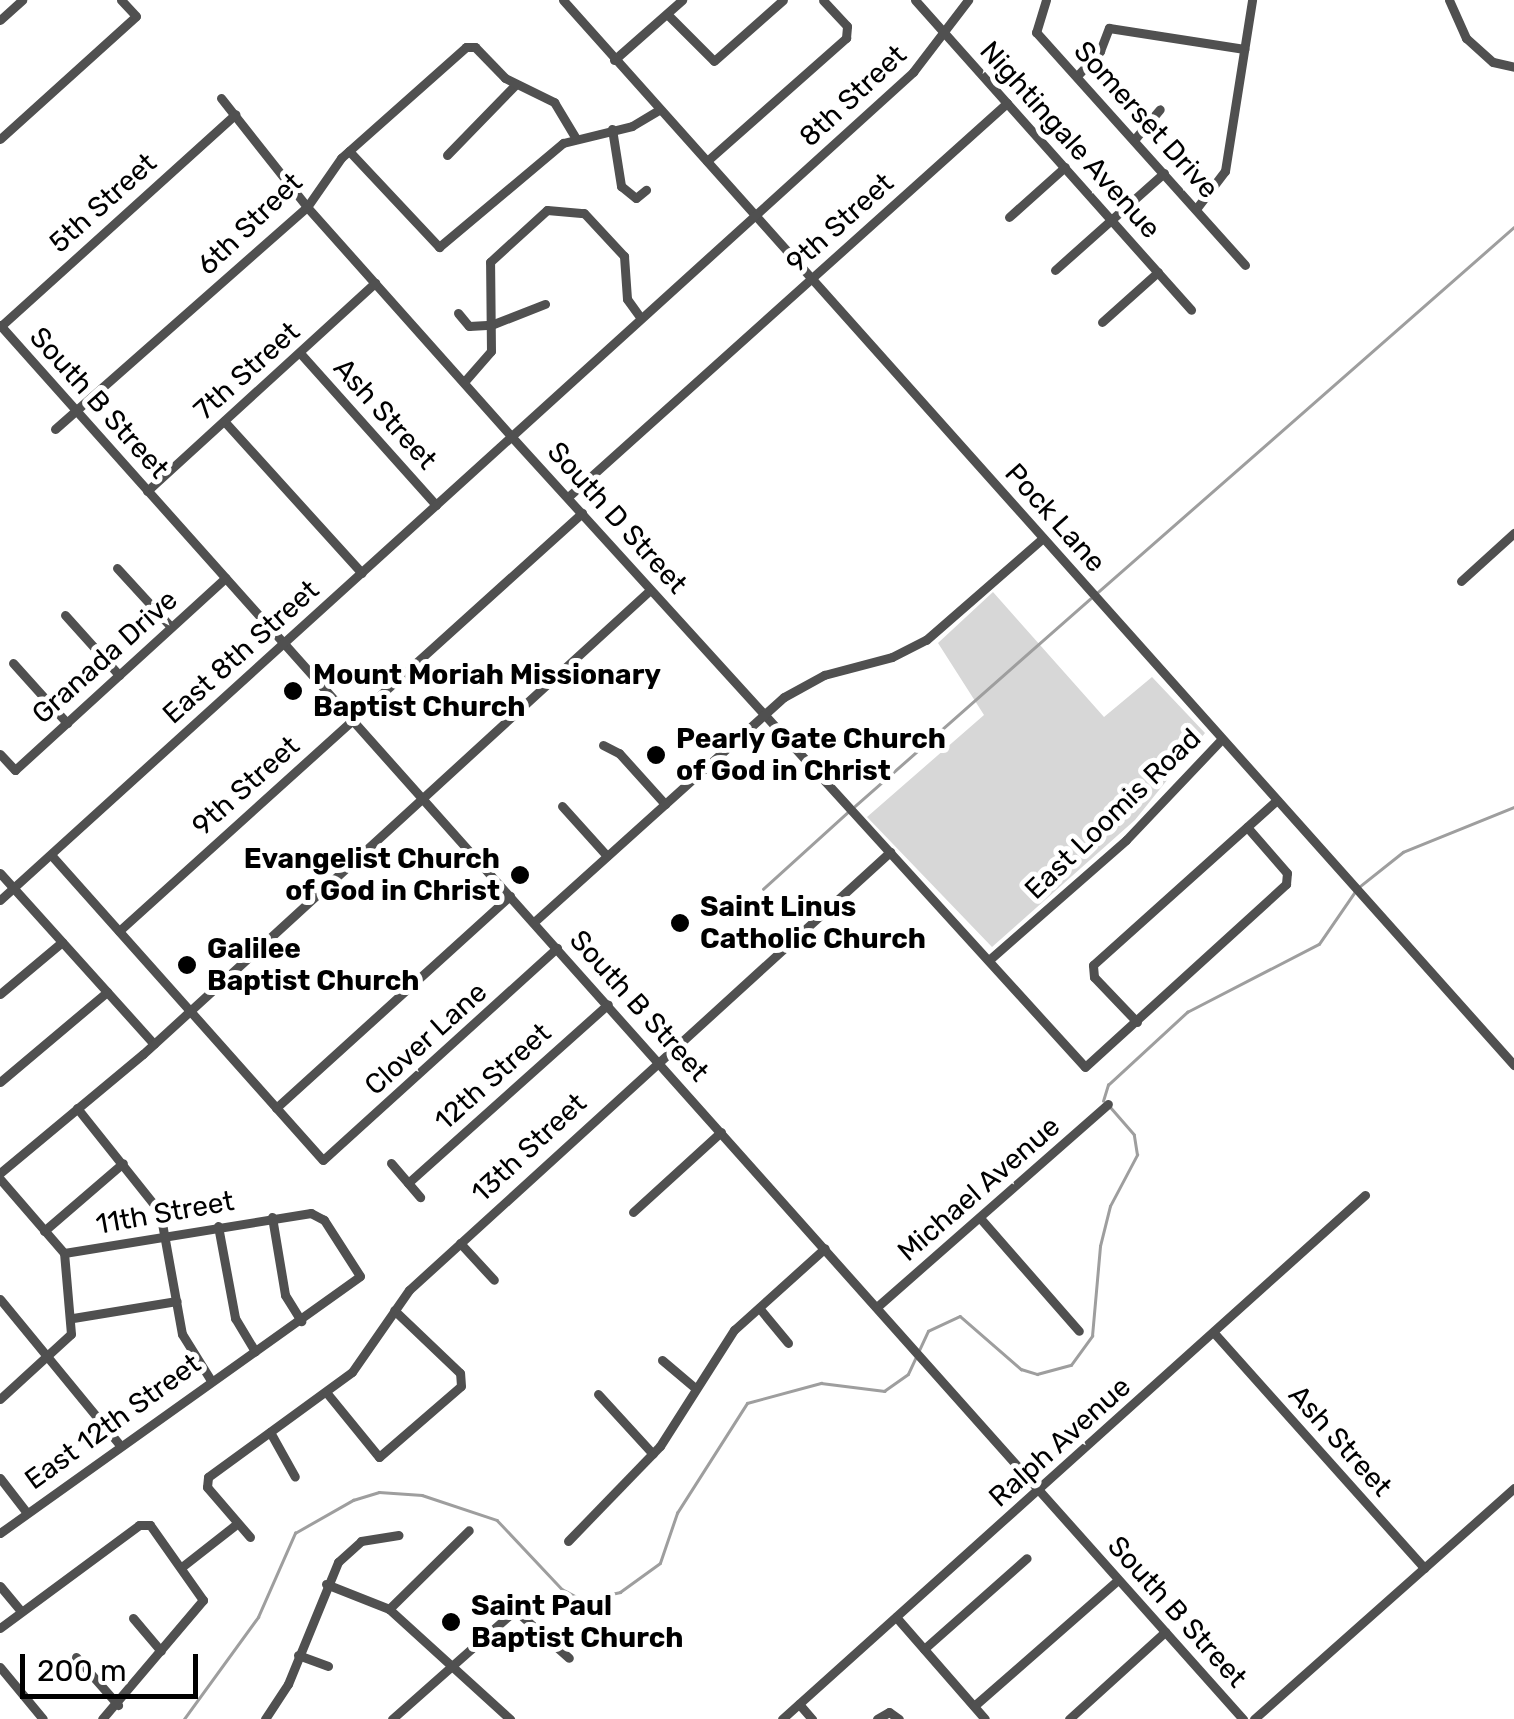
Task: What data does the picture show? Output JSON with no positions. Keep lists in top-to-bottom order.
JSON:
{
  "streets": {
    "street": [
      "8th Street",
      "Somerset Drive",
      "Nightingale Avenue",
      "5th Street",
      "9th Street",
      "6th Street",
      "7th Street",
      "South B Street",
      "Ash Street",
      "South D Street",
      "Pock Lane",
      "East 8th Street",
      "Granada Drive",
      "East Loomis Road",
      "Clover Lane",
      "12th Street",
      "13th Street",
      "Michael Avenue",
      "11th Street",
      "East 12th Street",
      "Ralph Avenue"
    ]
  },
  "crossings": [
    ["8th Street", "Nightingale Avenue"],
    ["8th Street", "Pock Lane"],
    ["8th Street", "East 8th Street"],
    ["Nightingale Avenue", "9th Street"],
    ["5th Street", "South B Street"],
    ["5th Street", "South D Street"],
    ["9th Street", "South B Street"],
    ["9th Street", "South D Street"],
    ["9th Street", "Pock Lane"],
    ["6th Street", "South B Street"],
    ["6th Street", "South D Street"],
    ["7th Street", "South B Street"],
    ["7th Street", "Ash Street"],
    ["7th Street", "South D Street"],
    ["South B Street", "East 8th Street"],
    ["South B Street", "Granada Drive"],
    ["South B Street", "Clover Lane"],
    ["South B Street", "12th Street"],
    ["South B Street", "13th Street"],
    ["South B Street", "Michael Avenue"],
    ["South B Street", "Ralph Avenue"],
    ["Ash Street", "East 8th Street"],
    ["Ash Street", "Ralph Avenue"],
    ["South D Street", "East 8th Street"],
    ["South D Street", "East Loomis Road"],
    ["South D Street", "13th Street"],
    ["Pock Lane", "East 8th Street"],
    ["Pock Lane", "East Loomis Road"]
  ],
  "places": [
    "Mount Moriah Missionary Baptist Church",
    "Pearly Gate Church of God in Christ",
    "Evangelist Church of God in Christ",
    "Saint Linus Catholic Church",
    "Galilee Baptist Church",
    "Saint Paul Baptist Church"
  ],
  "scale_bar": "200 m"
}
